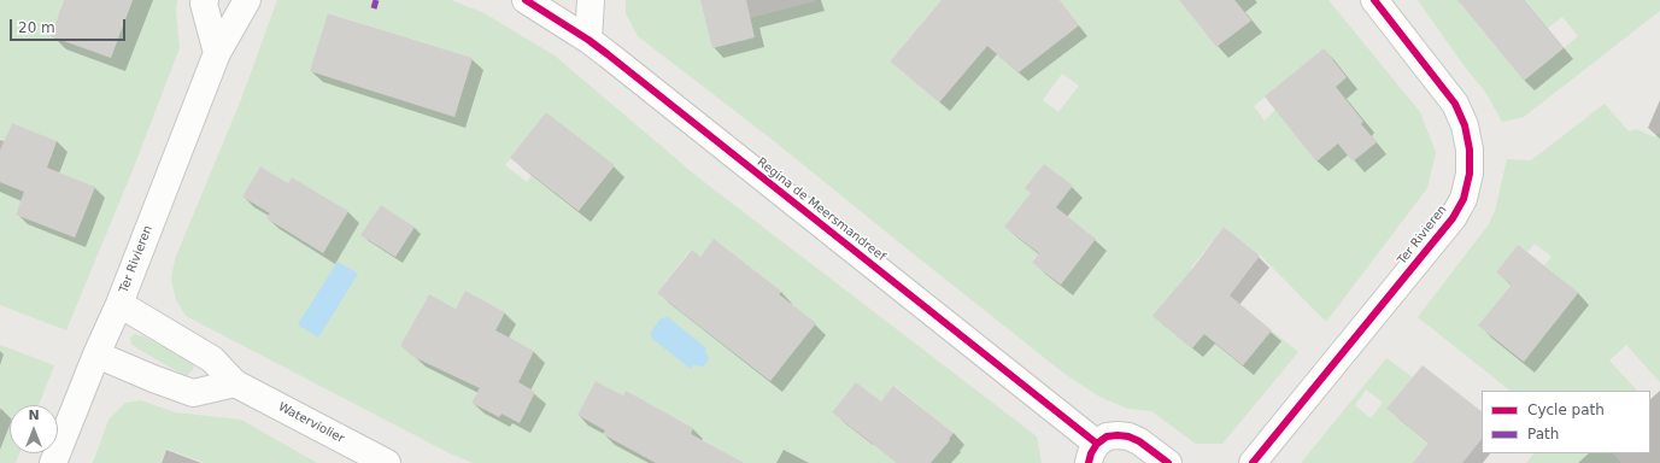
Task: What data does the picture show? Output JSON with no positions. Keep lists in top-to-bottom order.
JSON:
{
  "streets": {
    "street": ["Regina de Meersmandreef", "Ter Rivieren", "Waterviolier"]
  },
  "crossings": [
    ["Ter Rivieren", "Waterviolier"]
  ],
  "legend": ["Cycle path", "Path"],
  "scale_bar": "20 m",
  "north": "top"
}
